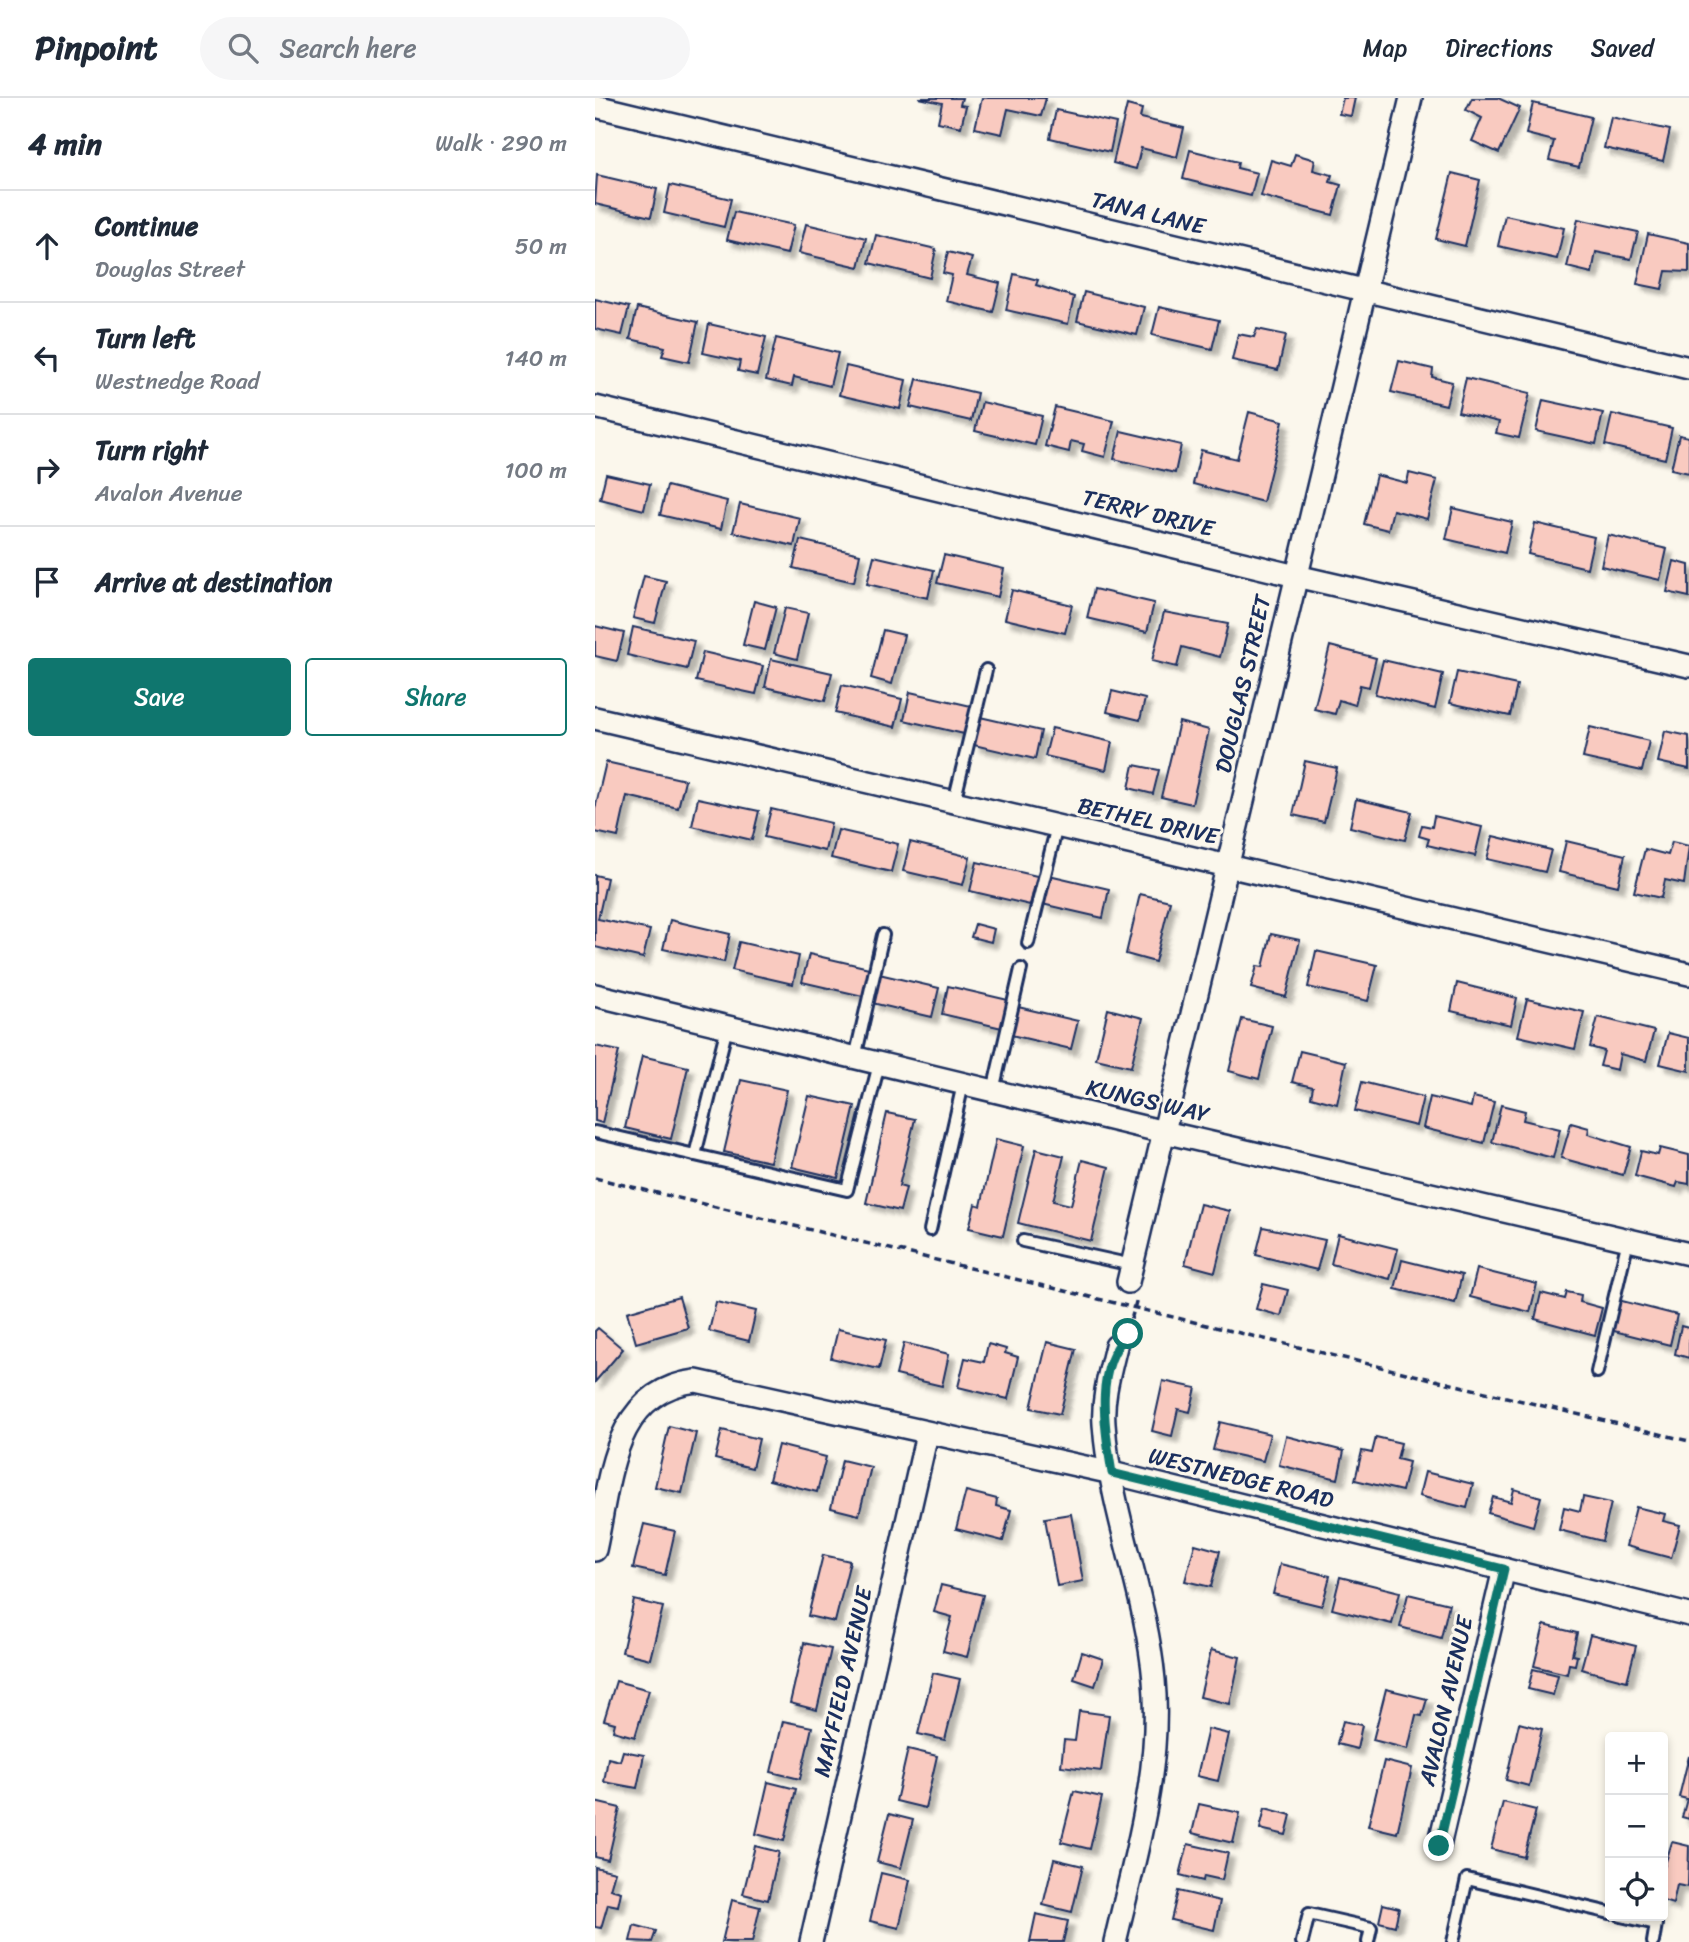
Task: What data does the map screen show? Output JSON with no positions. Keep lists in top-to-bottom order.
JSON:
{
  "streets": {
    "street": [
      "TANA LANE",
      "TERRY DRIVE",
      "DOUGLAS STREET",
      "BETHEL DRIVE",
      "KUNGS WAY",
      "WESTNEDGE ROAD",
      "MAYFIELD AVENUE",
      "AVALON AVENUE"
    ]
  },
  "crossings": [
    ["TANA LANE", "DOUGLAS STREET"],
    ["TERRY DRIVE", "DOUGLAS STREET"],
    ["DOUGLAS STREET", "BETHEL DRIVE"],
    ["DOUGLAS STREET", "KUNGS WAY"],
    ["WESTNEDGE ROAD", "MAYFIELD AVENUE"],
    ["WESTNEDGE ROAD", "AVALON AVENUE"]
  ],
  "page": {
    "header": "Pinpoint",
    "search": "Search here",
    "nav": ["Map", "Directions", "Saved"],
    "heading": ["4 min", "Walk · 290 m"],
    "list": [
      ["Continue", "Douglas Street", "50 m"],
      ["Turn left", "Westnedge Road", "140 m"],
      ["Turn right", "Avalon Avenue", "100 m"],
      "Arrive at destination"
    ],
    "buttons": ["Save", "Share"],
    "map_buttons": ["+", "−"]
  }
}
